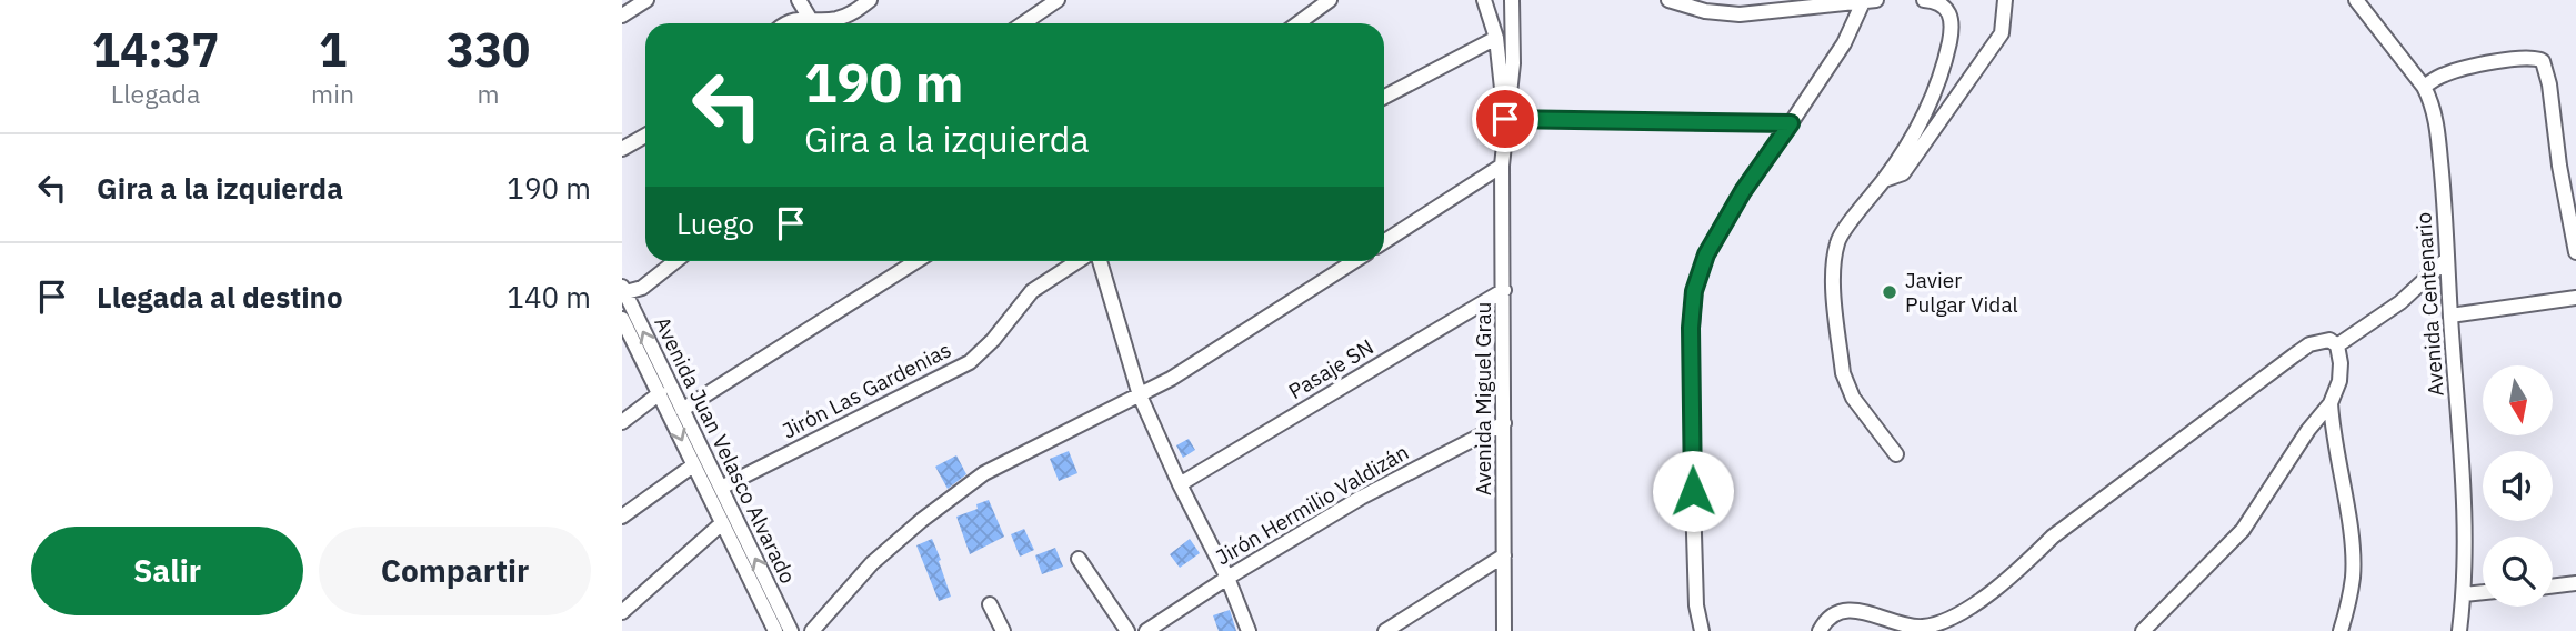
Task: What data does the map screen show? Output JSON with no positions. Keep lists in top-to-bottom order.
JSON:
{
  "streets": {
    "street": [
      "Avenida Centenario",
      "Pasaje SN",
      "Jirón Las Gardenias",
      "Avenida Miguel Grau",
      "Avenida Juan Velasco Alvarado",
      "Jirón Hermilio Valdizán"
    ]
  },
  "crossings": [
    ["Pasaje SN", "Avenida Miguel Grau"],
    ["Jirón Las Gardenias", "Avenida Juan Velasco Alvarado"],
    ["Avenida Miguel Grau", "Jirón Hermilio Valdizán"]
  ],
  "places": ["Javier Pulgar Vidal"],
  "north": "bottom",
  "page": {
    "eta": [
      "14:37",
      "Llegada",
      "1",
      "min",
      "330",
      "m"
    ],
    "turn": ["190 m", "Gira a la izquierda"],
    "list": [
      {
        "name": "Gira a la izquierda",
        "value": "190 m"
      },
      {
        "name": "Llegada al destino",
        "value": "140 m"
      }
    ],
    "then": "Luego",
    "buttons": ["Salir", "Compartir"]
  }
}
